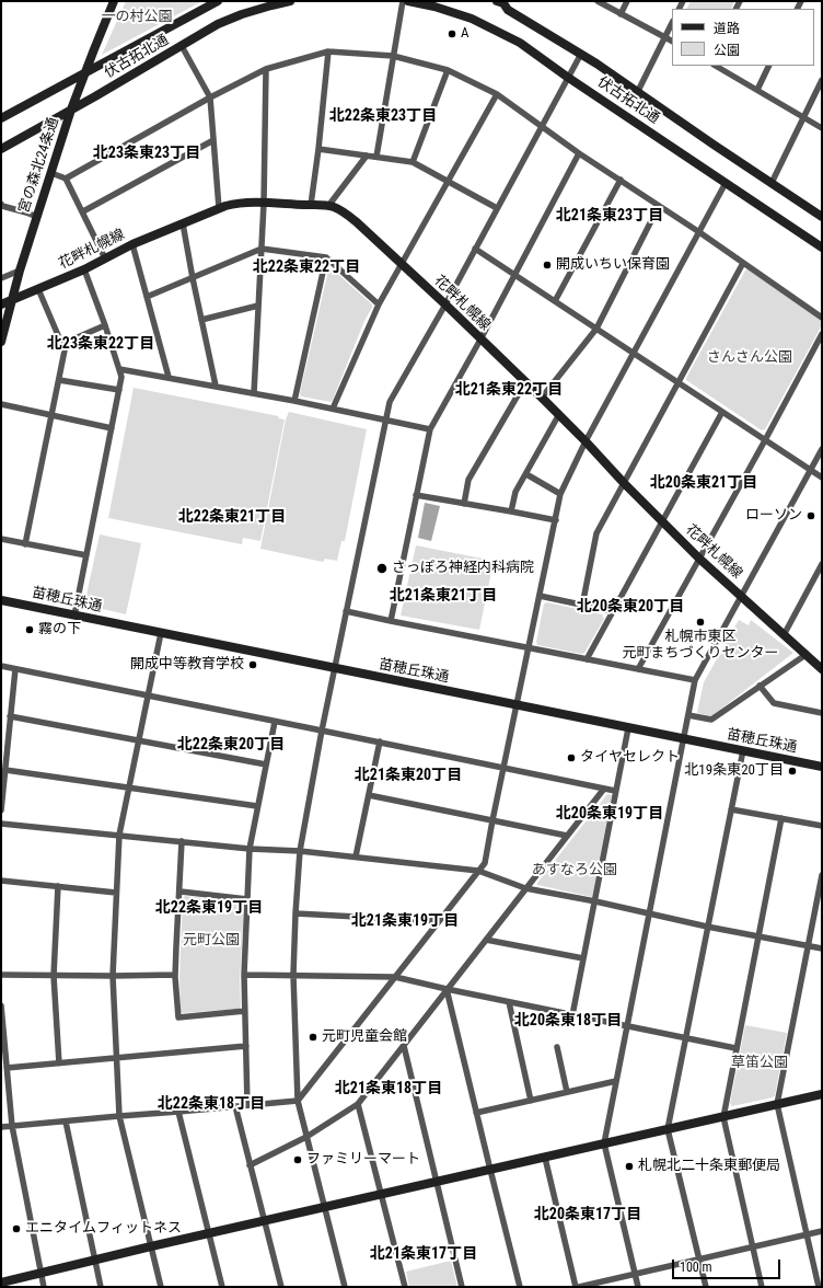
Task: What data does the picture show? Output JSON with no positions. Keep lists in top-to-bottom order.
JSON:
{
  "streets": {
    "street": [
      "伏古拓北通",
      "宮の森北24条通",
      "花畔札幌線",
      "苗穂丘珠通"
    ]
  },
  "crossings": [
    ["伏古拓北通", "宮の森北24条通"],
    ["宮の森北24条通", "花畔札幌線"]
  ],
  "districts": [
    "北22条東23丁目",
    "北23条東23丁目",
    "北21条東23丁目",
    "北22条東22丁目",
    "北23条東22丁目",
    "北21条東22丁目",
    "北20条東21丁目",
    "北22条東21丁目",
    "北21条東21丁目",
    "北20条東20丁目",
    "北22条東20丁目",
    "北21条東20丁目",
    "北20条東19丁目",
    "北22条東19丁目",
    "北21条東19丁目",
    "北20条東18丁目",
    "北21条東18丁目",
    "北22条東18丁目",
    "北20条東17丁目",
    "北21条東17丁目"
  ],
  "parks": [
    "一の村公園",
    "さんさん公園",
    "あすなろ公園",
    "元町公園",
    "草笛公園"
  ],
  "places": [
    "A",
    "開成いちい保育園",
    "ローソン",
    "さっぽろ神経内科病院",
    "札幌市東区 元町まちづくりセンター",
    "霧の下",
    "開成中等教育学校",
    "タイヤセレクト",
    "北19条東20丁目",
    "元町児童会館",
    "ファミリーマート",
    "札幌北二十条東郵便局",
    "エニタイムフィットネス"
  ],
  "legend": ["道路", "公園"],
  "scale_bar": "100 m"
}
